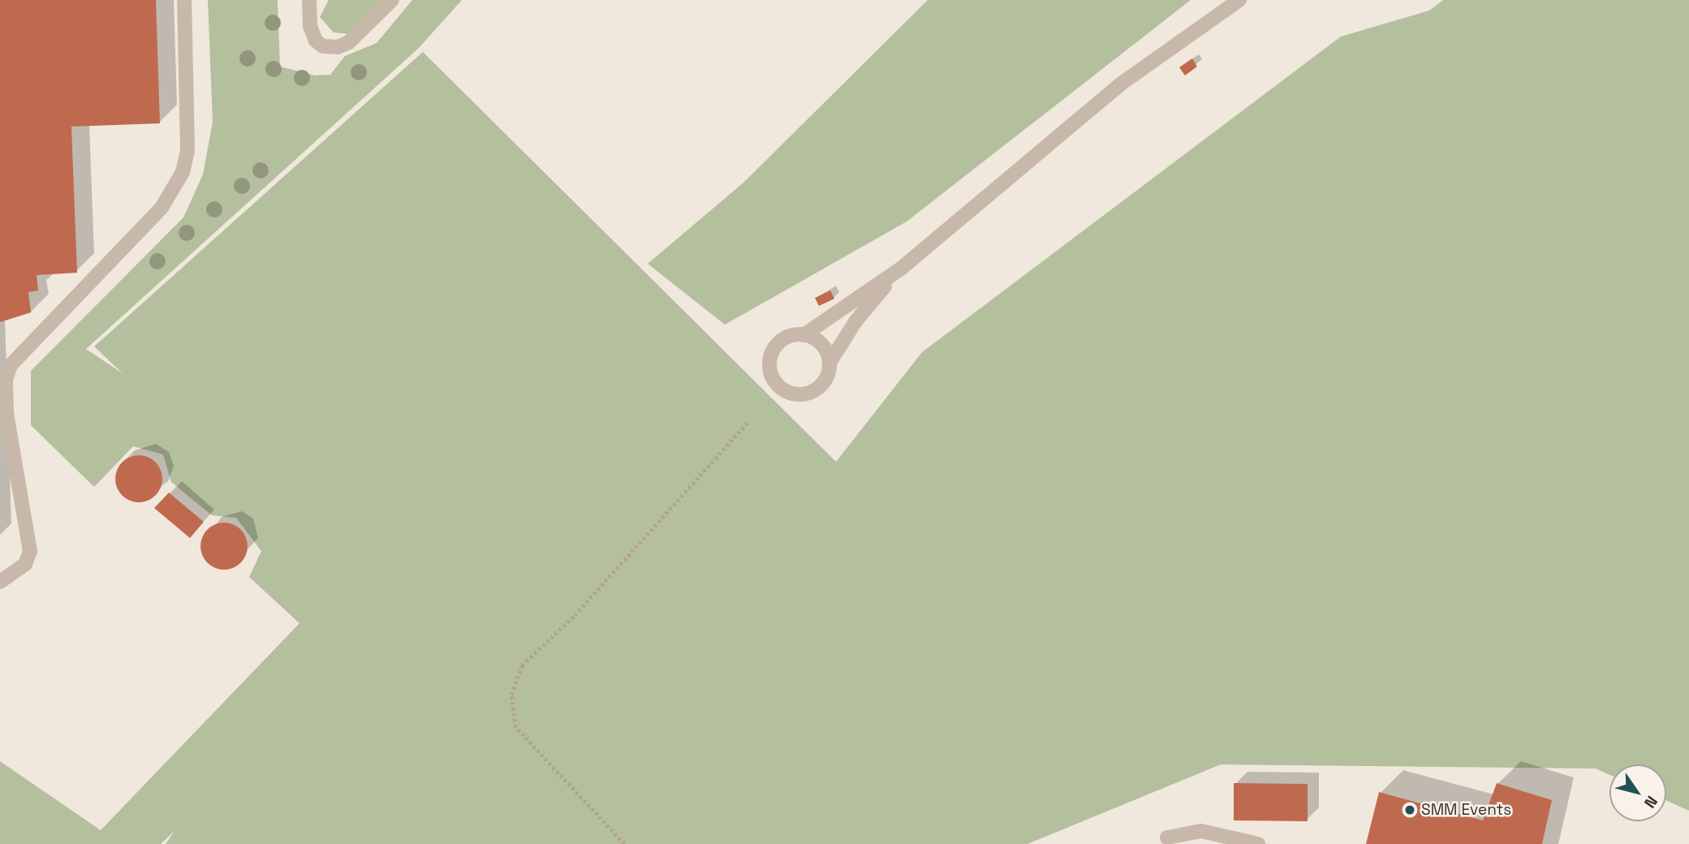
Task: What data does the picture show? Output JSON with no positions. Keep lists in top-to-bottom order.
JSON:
{
  "places": ["SMM Events"],
  "north": "bottom right"
}
